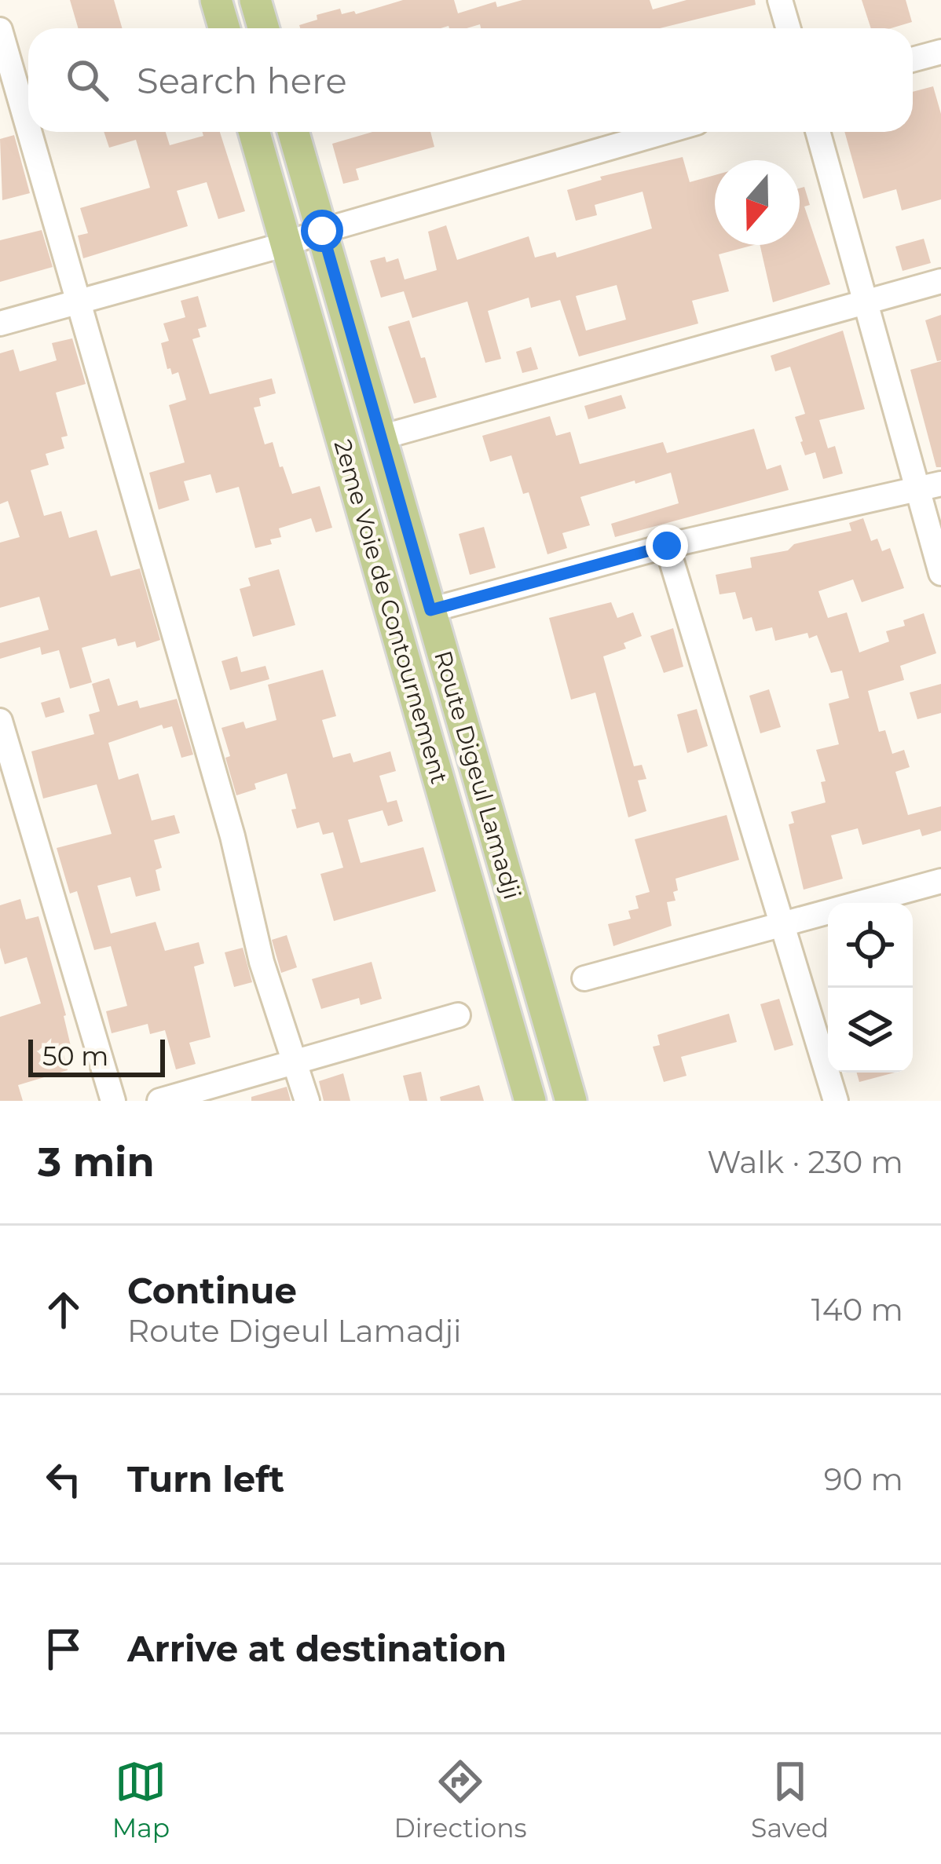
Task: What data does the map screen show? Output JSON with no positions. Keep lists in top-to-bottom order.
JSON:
{
  "streets": {
    "main road": ["2eme Voie de Contournement", "Route Digeul Lamadji"]
  },
  "scale_bar": "50 m",
  "north": "bottom",
  "page": {
    "search": "Search here",
    "scale": "50 m",
    "heading": ["3 min", "Walk · 230 m"],
    "list": [
      ["Continue", "Route Digeul Lamadji", "140 m"],
      ["Turn left", "90 m"],
      "Arrive at destination"
    ],
    "nav": ["Map", "Directions", "Saved"]
  }
}
